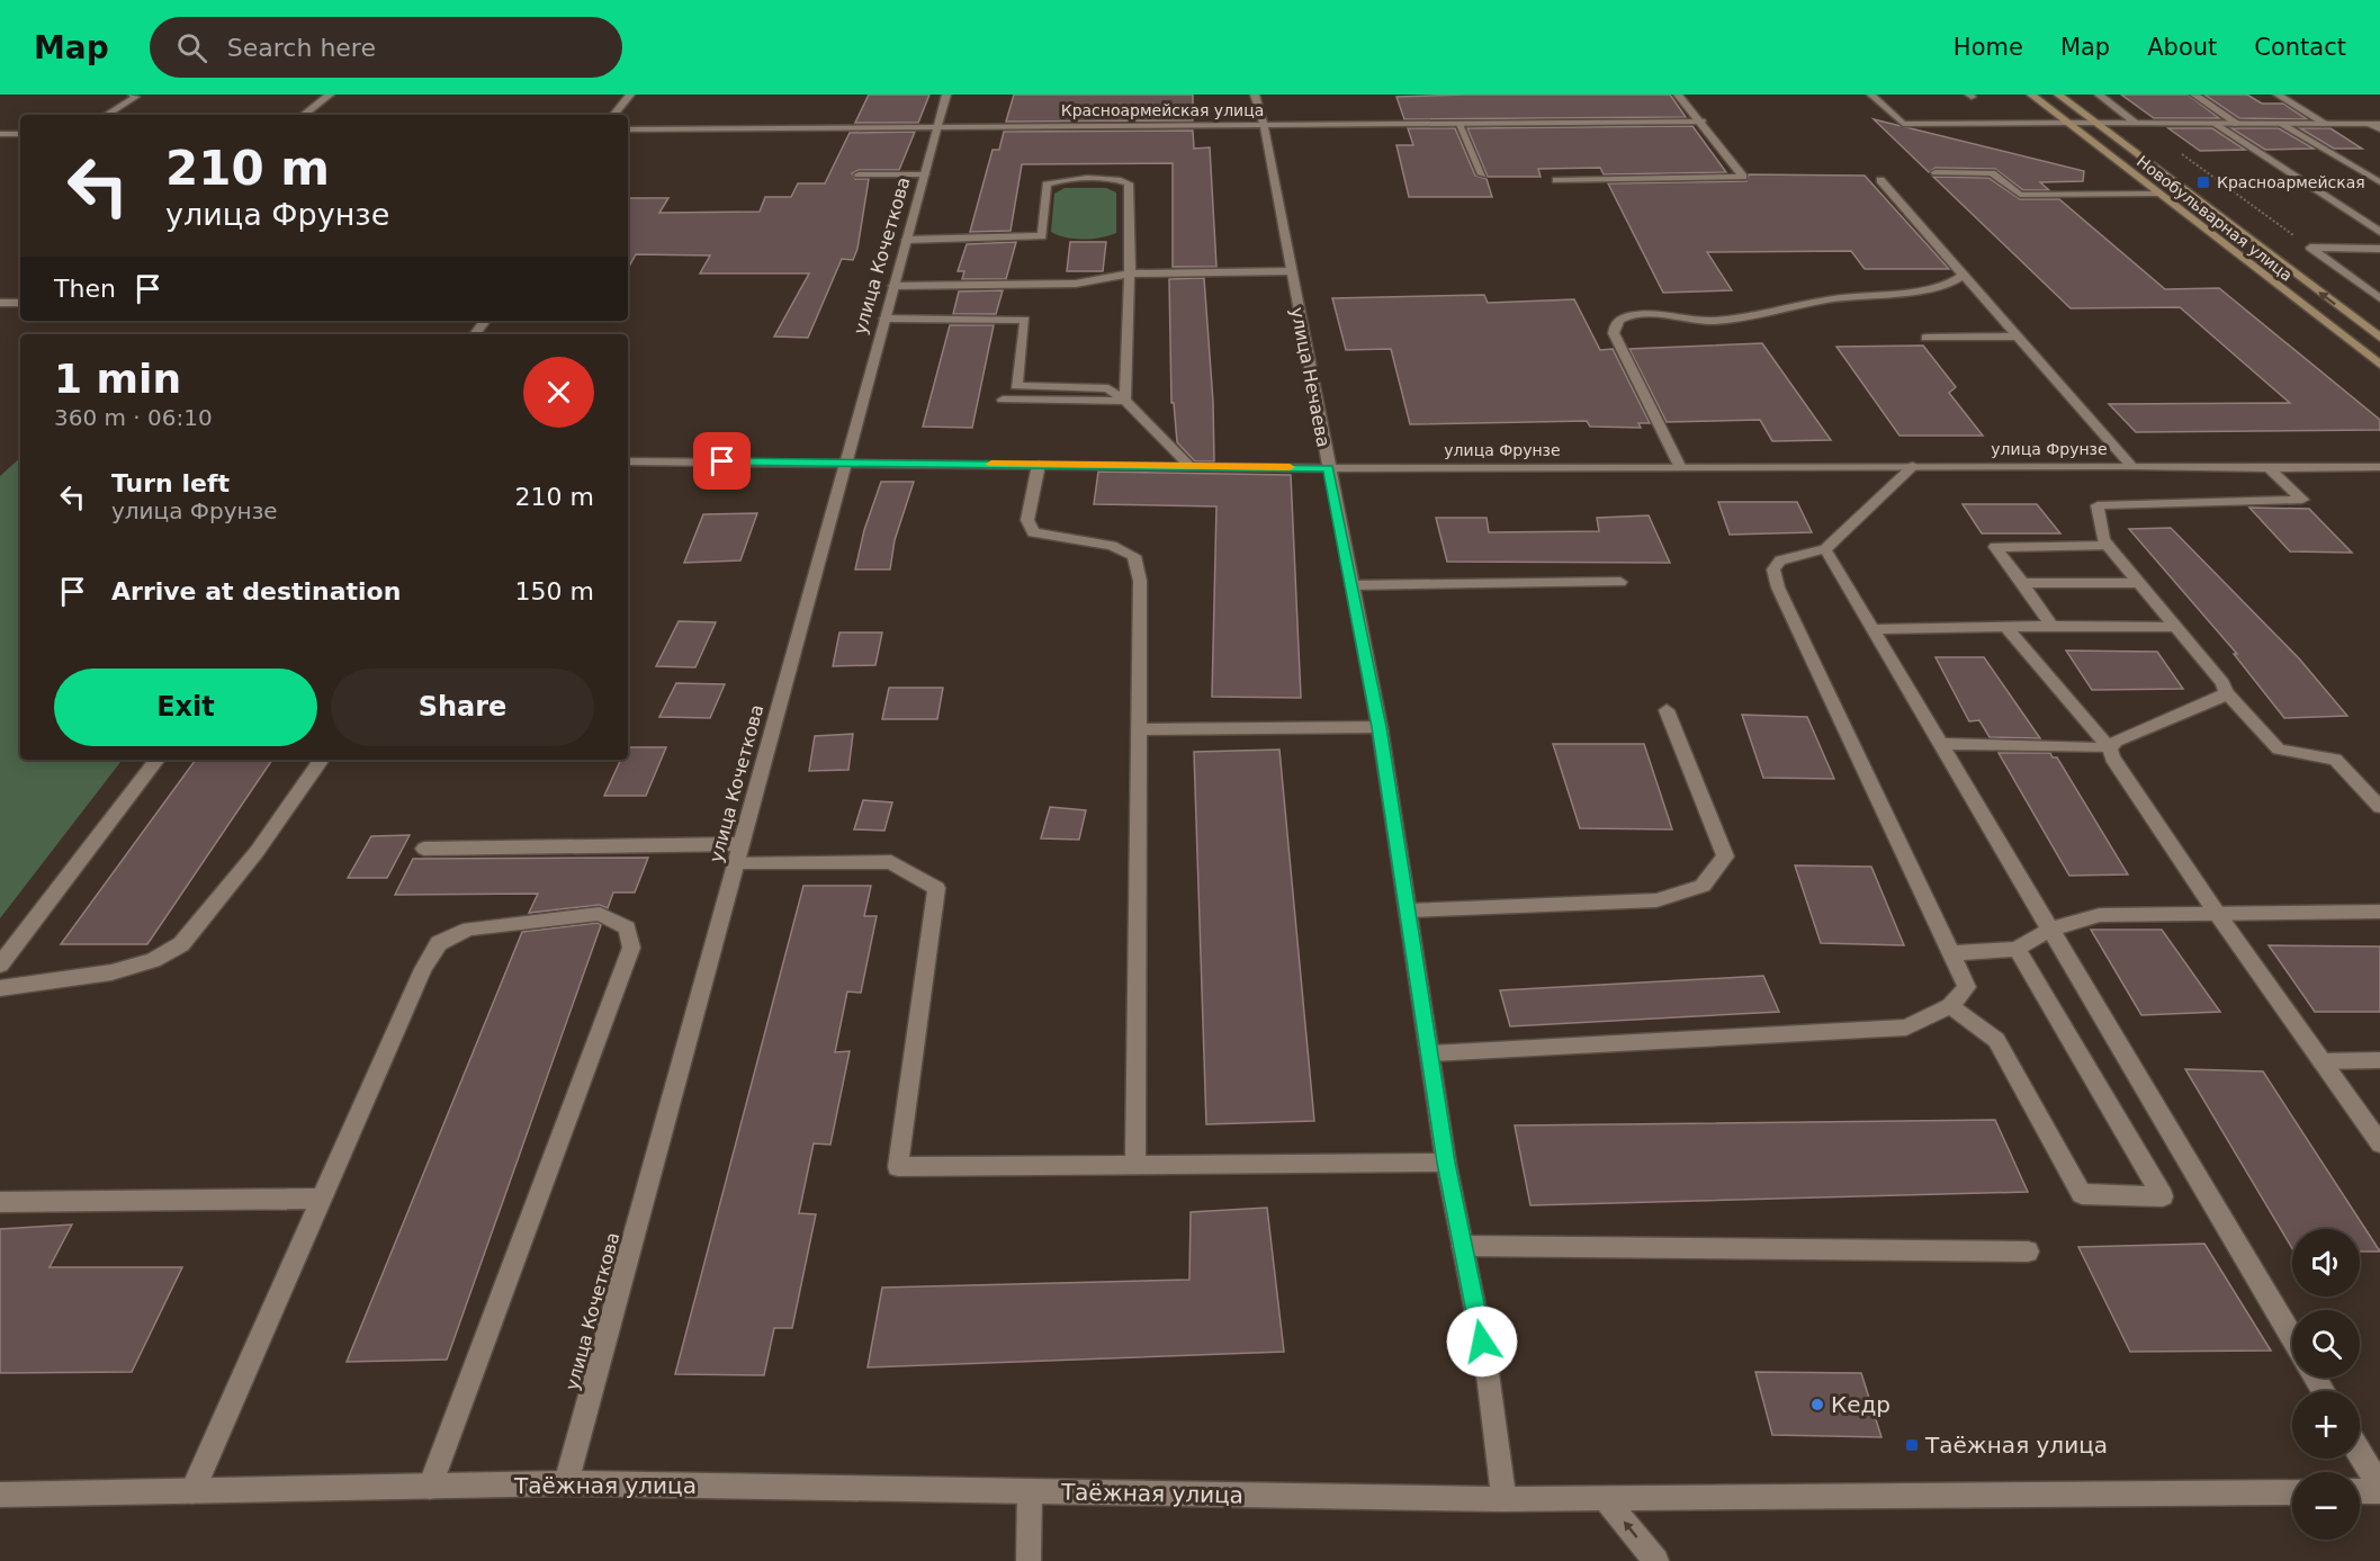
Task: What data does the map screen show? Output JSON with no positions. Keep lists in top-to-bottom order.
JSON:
{
  "streets": {
    "main road": ["Новобульварная улица"],
    "street": [
      "Красноармейская улица",
      "улица Кочеткова",
      "улица Нечаева",
      "улица Фрунзе",
      "Таёжная улица"
    ]
  },
  "crossings": [
    ["Красноармейская улица", "улица Кочеткова"],
    ["Красноармейская улица", "улица Нечаева"],
    ["улица Кочеткова", "улица Фрунзе"],
    ["улица Кочеткова", "Таёжная улица"],
    ["улица Нечаева", "улица Фрунзе"],
    ["улица Нечаева", "Таёжная улица"]
  ],
  "places": {
    "transit": ["Красноармейская", "Таёжная улица"],
    "other": ["Кедр"]
  },
  "page": {
    "header": "Map",
    "search": "Search here",
    "nav": [
      "Home",
      "Map",
      "About",
      "Contact"
    ],
    "turn": ["210 m", "улица Фрунзе"],
    "then": "Then",
    "heading": ["1 min", "360 m · 06:10"],
    "list": [
      {
        "name": "Turn left",
        "note": "улица Фрунзе",
        "value": "210 m"
      },
      {
        "name": "Arrive at destination",
        "value": "150 m"
      }
    ],
    "buttons": ["Exit", "Share"],
    "map_buttons": ["+", "−"]
  }
}
